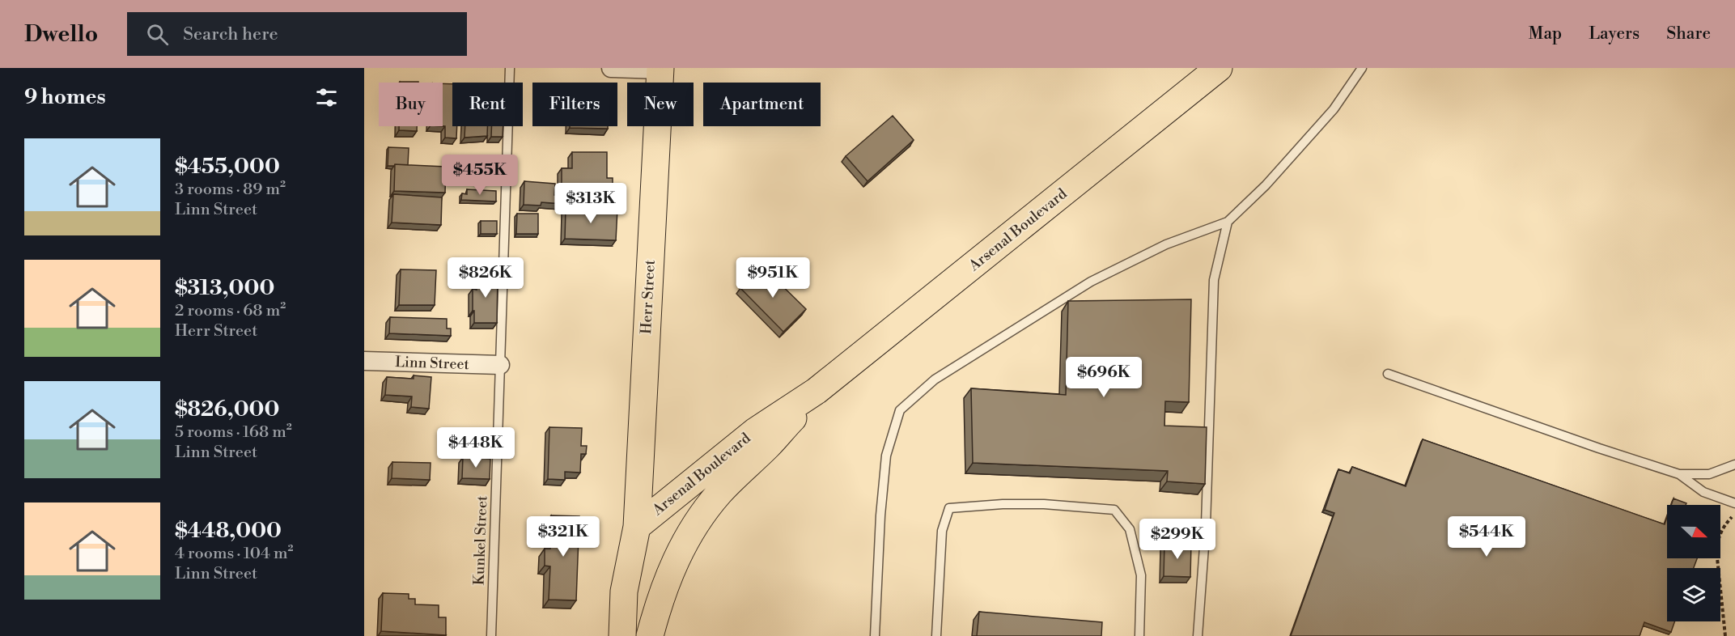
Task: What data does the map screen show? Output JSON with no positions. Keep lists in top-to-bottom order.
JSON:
{
  "streets": {
    "main road": ["Arsenal Boulevard", "Herr Street"],
    "street": ["Linn Street"],
    "lane": ["Kunkel Street"]
  },
  "crossings": [
    ["Arsenal Boulevard", "Herr Street"],
    ["Linn Street", "Kunkel Street"]
  ],
  "north": "right",
  "page": {
    "header": "Dwello",
    "search": "Search here",
    "nav": ["Map", "Layers", "Share"],
    "heading": "9 homes",
    "chip": [
      "Buy",
      "Rent",
      "Filters",
      "New",
      "Apartment"
    ],
    "list": [
      {
        "name": "$455,000",
        "note": "3 rooms · 89 m² · Linn Street"
      },
      {
        "name": "$313,000",
        "note": "2 rooms · 68 m² · Herr Street"
      },
      {
        "name": "$826,000",
        "note": "5 rooms · 168 m² · Linn Street"
      },
      {
        "name": "$448,000",
        "note": "4 rooms · 104 m² · Linn Street"
      }
    ],
    "price": [
      "$455K",
      "$313K",
      "$826K",
      "$951K",
      "$696K",
      "$448K",
      "$321K",
      "$544K",
      "$299K"
    ]
  }
}
